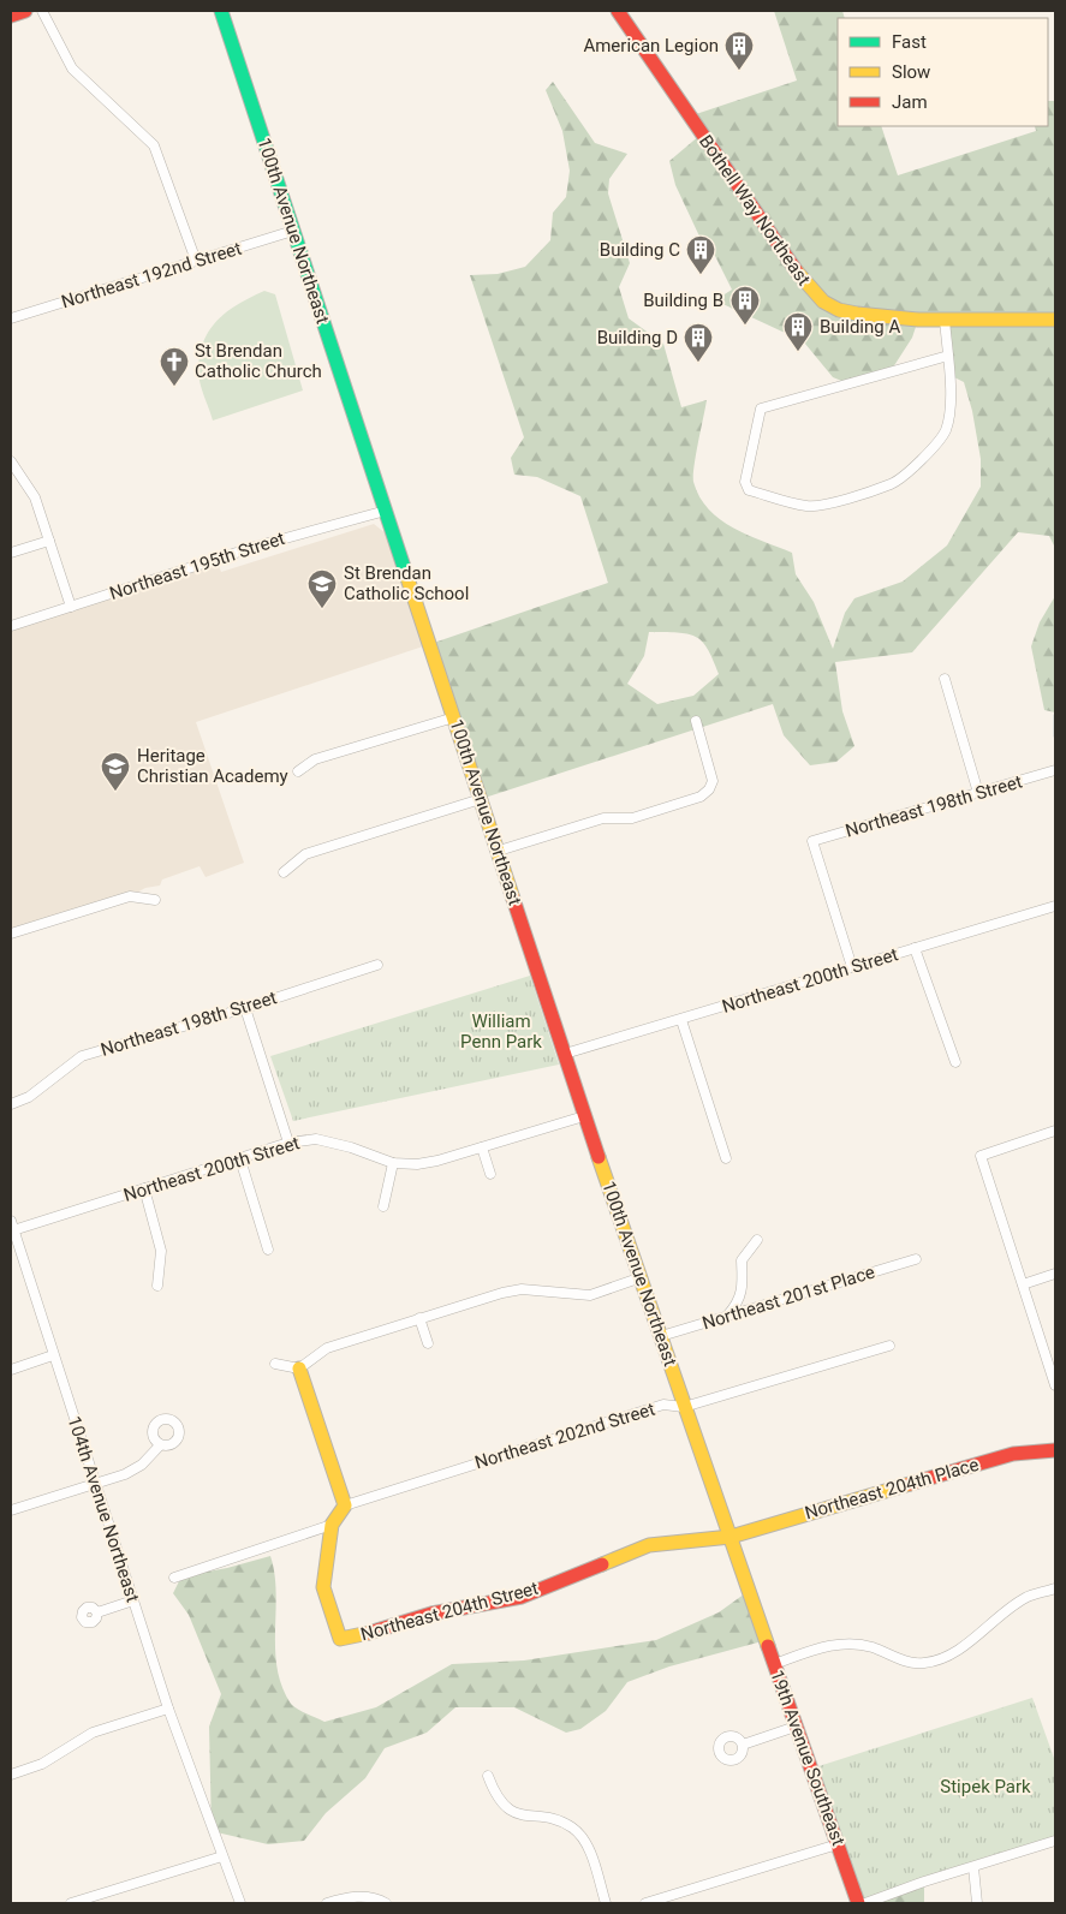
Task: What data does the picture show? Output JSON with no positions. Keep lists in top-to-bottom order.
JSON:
{
  "streets": {
    "street": [
      "Bothell Way Northeast",
      "100th Avenue Northeast",
      "Northeast 192nd Street",
      "Northeast 195th Street",
      "Northeast 198th Street",
      "Northeast 200th Street",
      "Northeast 201st Place",
      "Northeast 202nd Street",
      "Northeast 204th Place",
      "104th Avenue Northeast",
      "Northeast 204th Street",
      "19th Avenue Southeast"
    ]
  },
  "crossings": [
    ["100th Avenue Northeast", "Northeast 192nd Street"],
    ["100th Avenue Northeast", "Northeast 195th Street"],
    ["100th Avenue Northeast", "Northeast 200th Street"],
    ["100th Avenue Northeast", "Northeast 201st Place"],
    ["100th Avenue Northeast", "Northeast 202nd Street"],
    ["100th Avenue Northeast", "Northeast 204th Place"],
    ["100th Avenue Northeast", "Northeast 204th Street"],
    ["100th Avenue Northeast", "19th Avenue Southeast"],
    ["Northeast 198th Street", "Northeast 200th Street"],
    ["Northeast 200th Street", "104th Avenue Northeast"],
    ["Northeast 204th Place", "Northeast 204th Street"]
  ],
  "parks": ["William Penn Park", "Stipek Park"],
  "places": {
    "building": [
      "American Legion",
      "Building C",
      "Building B",
      "Building A",
      "Building D"
    ],
    "church": ["St Brendan Catholic Church"],
    "school or university": ["St Brendan Catholic School", "Heritage Christian Academy"]
  },
  "legend": ["Fast", "Slow", "Jam"]
}
